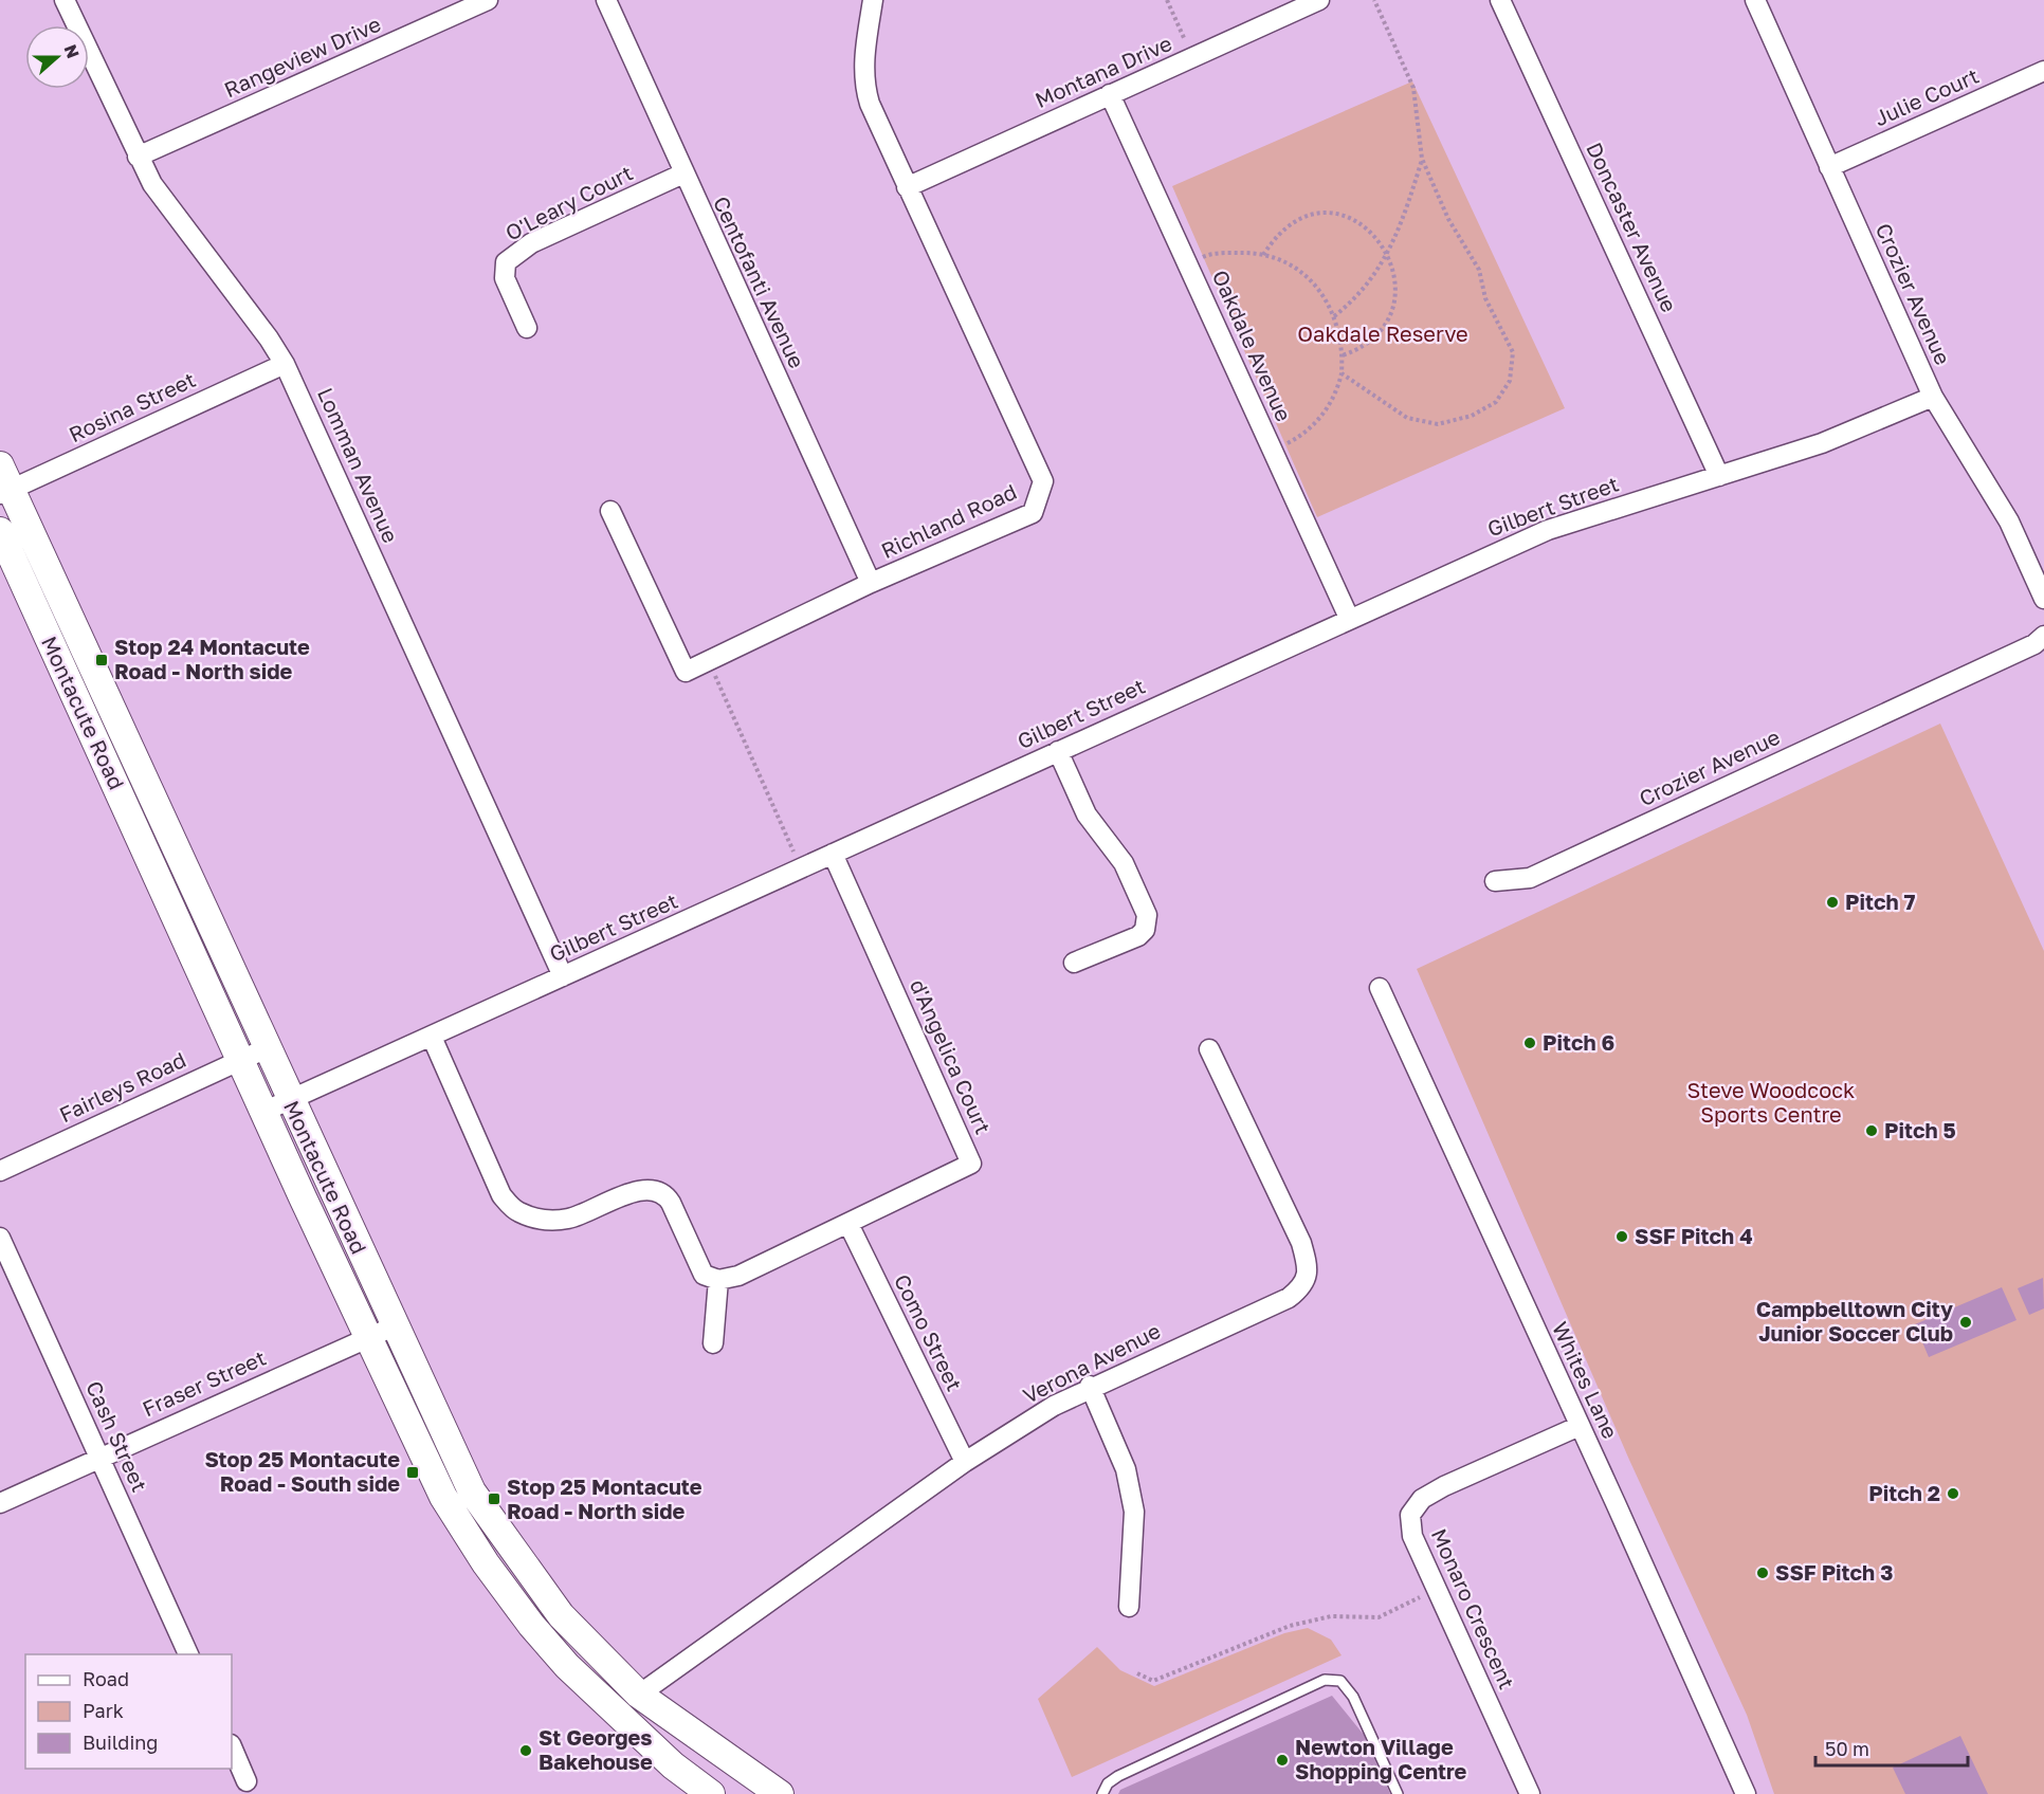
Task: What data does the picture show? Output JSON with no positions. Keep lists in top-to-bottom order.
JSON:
{
  "streets": {
    "main road": ["Montacute Road"],
    "street": [
      "Rangeview Drive",
      "Montana Drive",
      "Julie Court",
      "O'Leary Court",
      "Doncaster Avenue",
      "Centofanti Avenue",
      "Crozier Avenue",
      "Oakdale Avenue",
      "Rosina Street",
      "Lomman Avenue",
      "Gilbert Street",
      "Richland Road",
      "d'Angelica Court",
      "Fairleys Road",
      "Como Street",
      "Verona Avenue",
      "Whites Lane",
      "Fraser Street",
      "Cash Street",
      "Monaro Crescent"
    ]
  },
  "crossings": [
    ["Rangeview Drive", "Lomman Avenue"],
    ["Montana Drive", "Oakdale Avenue"],
    ["Montana Drive", "Richland Road"],
    ["Julie Court", "Crozier Avenue"],
    ["O'Leary Court", "Centofanti Avenue"],
    ["Doncaster Avenue", "Gilbert Street"],
    ["Centofanti Avenue", "Richland Road"],
    ["Crozier Avenue", "Gilbert Street"],
    ["Oakdale Avenue", "Gilbert Street"],
    ["Rosina Street", "Lomman Avenue"],
    ["Rosina Street", "Montacute Road"],
    ["Lomman Avenue", "Gilbert Street"],
    ["Gilbert Street", "Montacute Road"],
    ["Gilbert Street", "d'Angelica Court"],
    ["Montacute Road", "Fairleys Road"],
    ["Montacute Road", "Verona Avenue"],
    ["Montacute Road", "Fraser Street"],
    ["d'Angelica Court", "Como Street"],
    ["Como Street", "Verona Avenue"],
    ["Whites Lane", "Monaro Crescent"],
    ["Fraser Street", "Cash Street"]
  ],
  "parks": ["Oakdale Reserve", "Steve Woodcock Sports Centre"],
  "places": {
    "transit": ["Stop 24 Montacute Road - North side", "Stop 25 Montacute Road - South side", "Stop 25 Montacute Road - North side"],
    "other": [
      "Pitch 7",
      "Pitch 6",
      "Pitch 5",
      "SSF Pitch 4",
      "Campbelltown City Junior Soccer Club",
      "Pitch 2",
      "SSF Pitch 3",
      "St Georges Bakehouse",
      "Newton Village Shopping Centre"
    ]
  },
  "legend": ["Road", "Park", "Building"],
  "scale_bar": "50 m",
  "north": "right"
}
